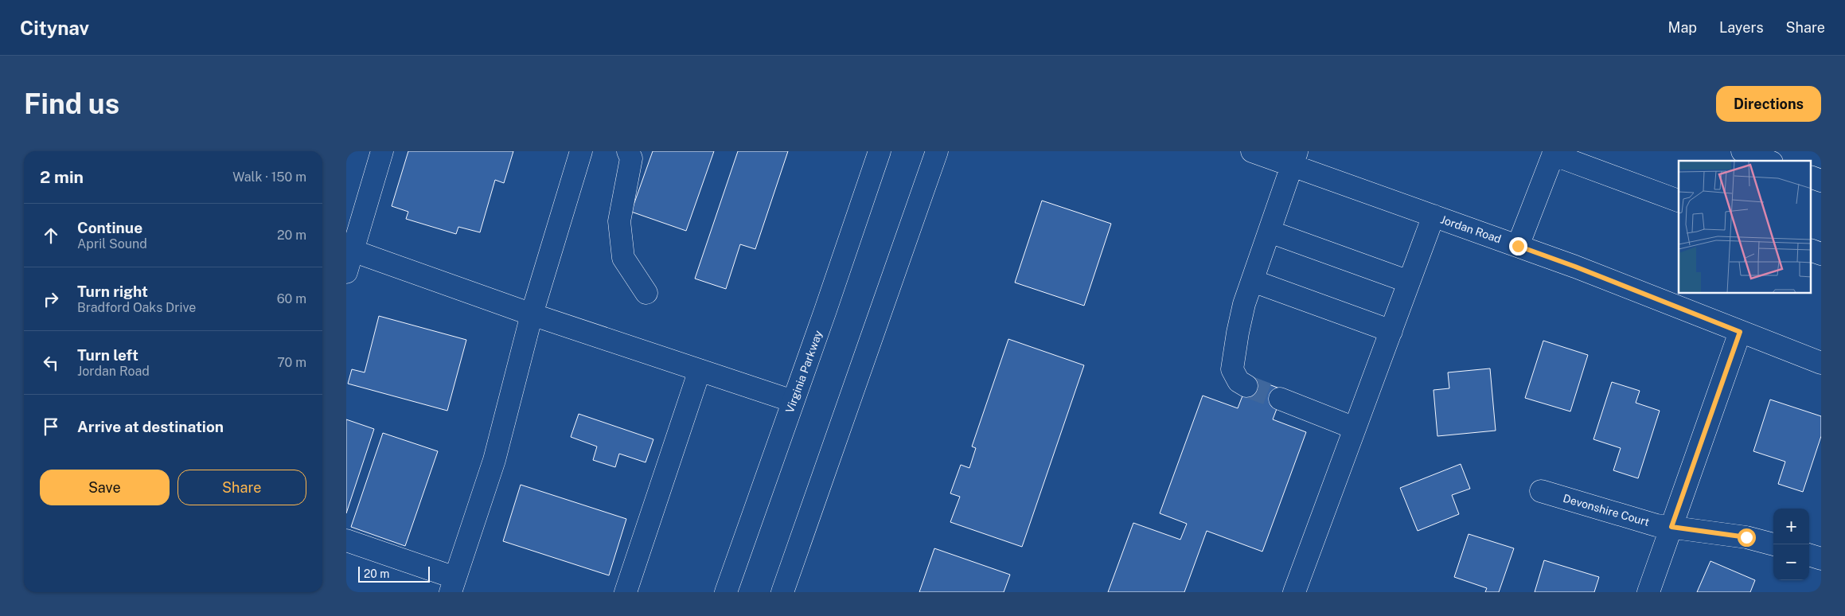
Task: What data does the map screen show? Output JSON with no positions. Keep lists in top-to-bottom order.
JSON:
{
  "streets": {
    "street": ["Jordan Road", "Virginia Parkway", "Devonshire Court"]
  },
  "scale_bar": "20 m",
  "page": {
    "header": "Citynav",
    "nav": ["Map", "Layers", "Share"],
    "buttons": [
      "Directions",
      ["Save", "Share"]
    ],
    "title": "Find us",
    "heading": ["2 min", "Walk · 150 m"],
    "list": [
      ["Continue", "April Sound", "20 m"],
      ["Turn right", "Bradford Oaks Drive", "60 m"],
      ["Turn left", "Jordan Road", "70 m"],
      "Arrive at destination"
    ],
    "map_buttons": ["+", "−"],
    "scale": "20 m"
  }
}
